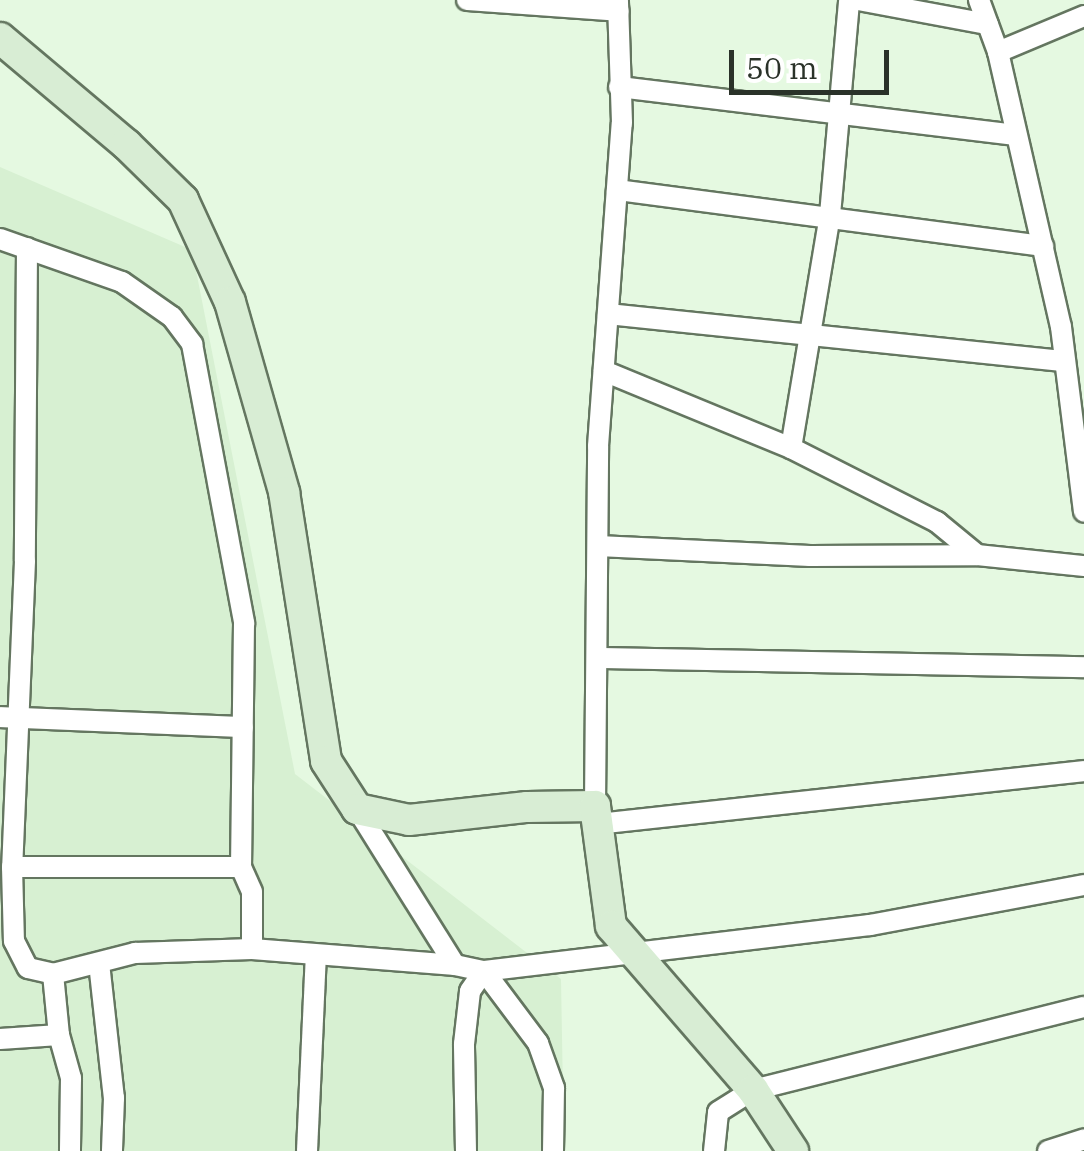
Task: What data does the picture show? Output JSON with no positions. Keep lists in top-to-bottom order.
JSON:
{
  "scale_bar": "50 m"
}
